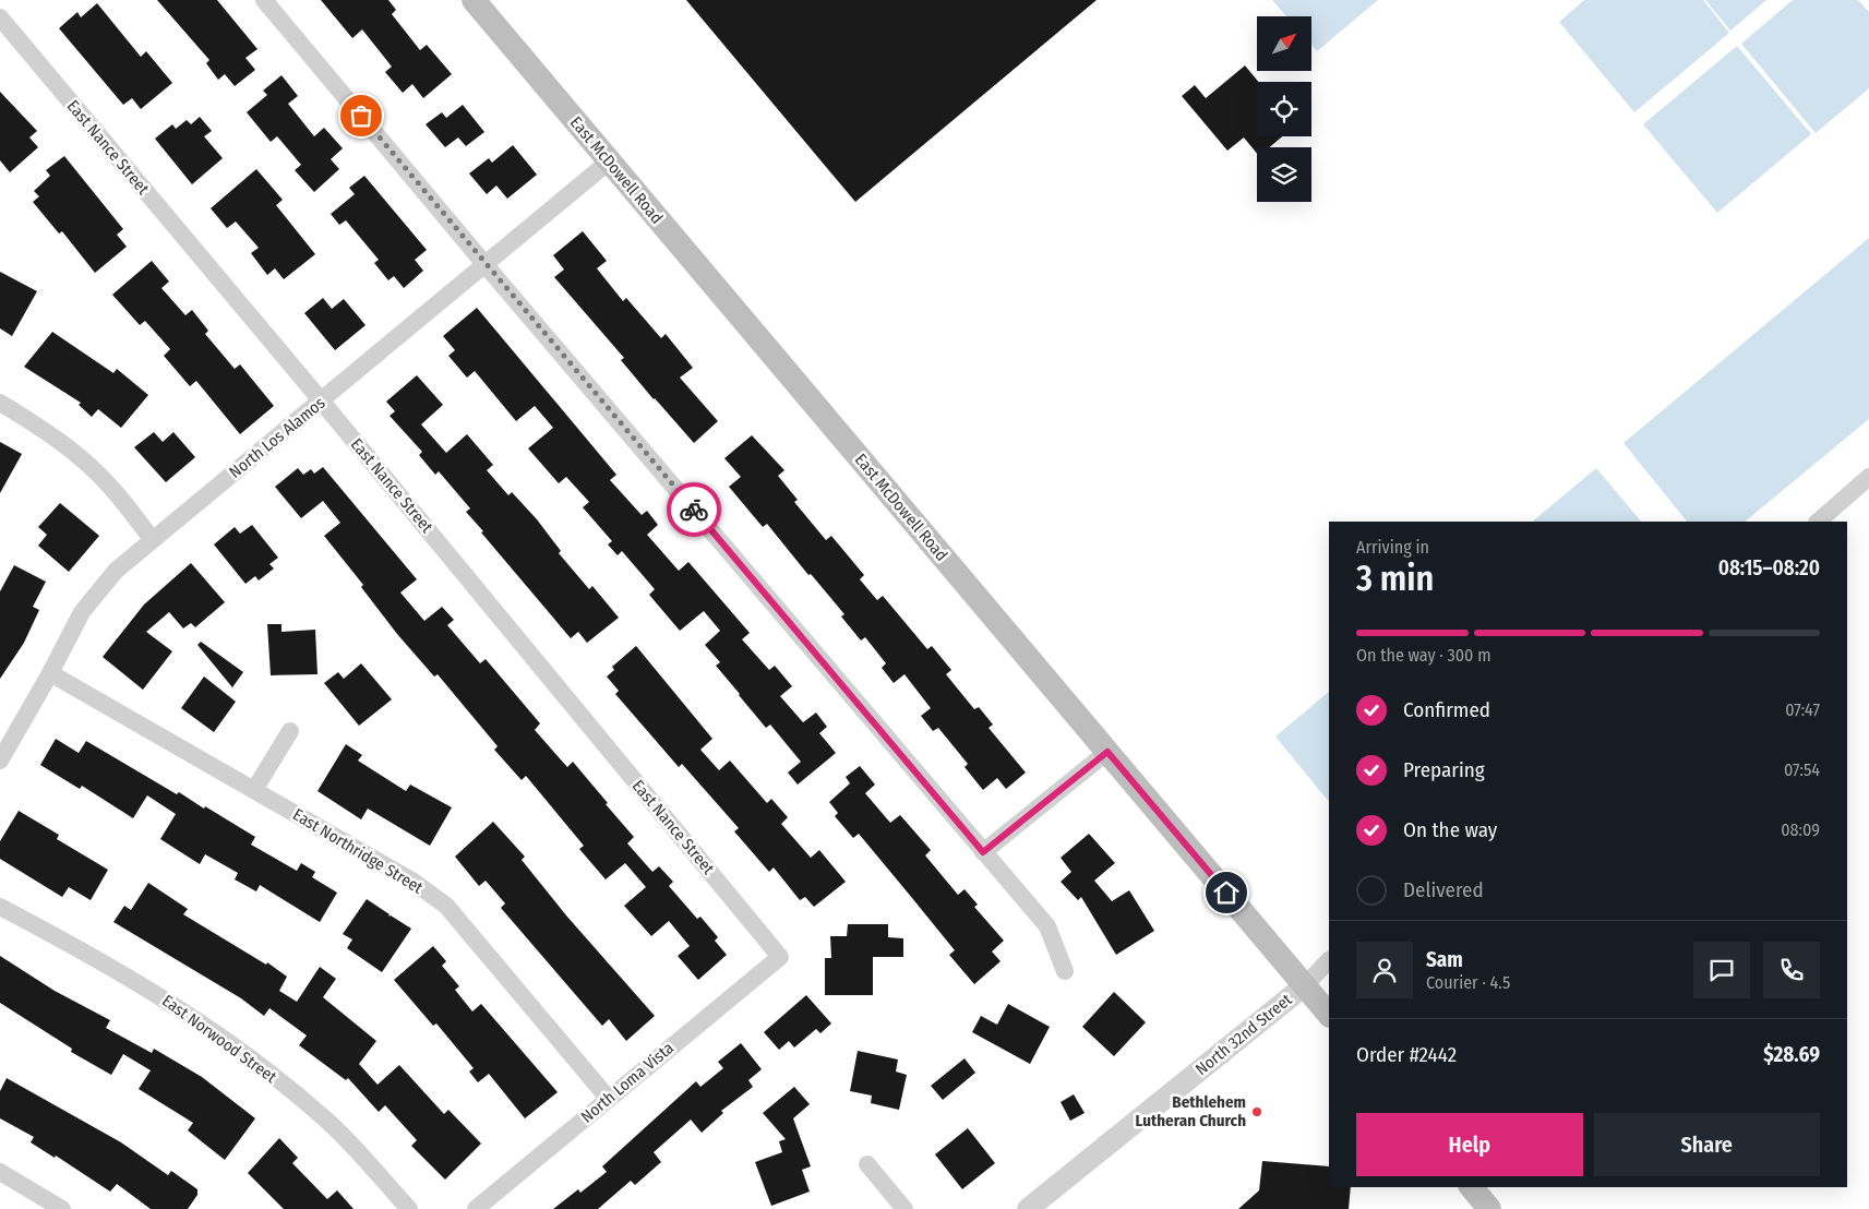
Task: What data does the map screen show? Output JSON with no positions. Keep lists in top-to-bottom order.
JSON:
{
  "streets": {
    "main road": ["East McDowell Road"],
    "street": [
      "East Nance Street",
      "North Los Alamos",
      "East Northridge Street",
      "North 32nd Street",
      "East Norwood Street",
      "North Loma Vista"
    ]
  },
  "crossings": [
    ["East Nance Street", "North Los Alamos"],
    ["East Nance Street", "North Loma Vista"],
    ["East McDowell Road", "North Los Alamos"],
    ["East McDowell Road", "North 32nd Street"],
    ["North Los Alamos", "East Northridge Street"],
    ["East Northridge Street", "North Loma Vista"]
  ],
  "places": ["Bethlehem Lutheran Church"],
  "north": "top right",
  "page": {
    "heading": ["3 min", "Arriving in", "08:15–08:20"],
    "panel": [
      "Sam",
      "Courier · 4.5",
      "Order #2442",
      "$28.69"
    ],
    "bar": "On the way · 300 m",
    "list": [
      ["Confirmed", "07:47"],
      ["Preparing", "07:54"],
      ["On the way", "08:09"],
      "Delivered"
    ],
    "buttons": ["Help", "Share"]
  }
}
